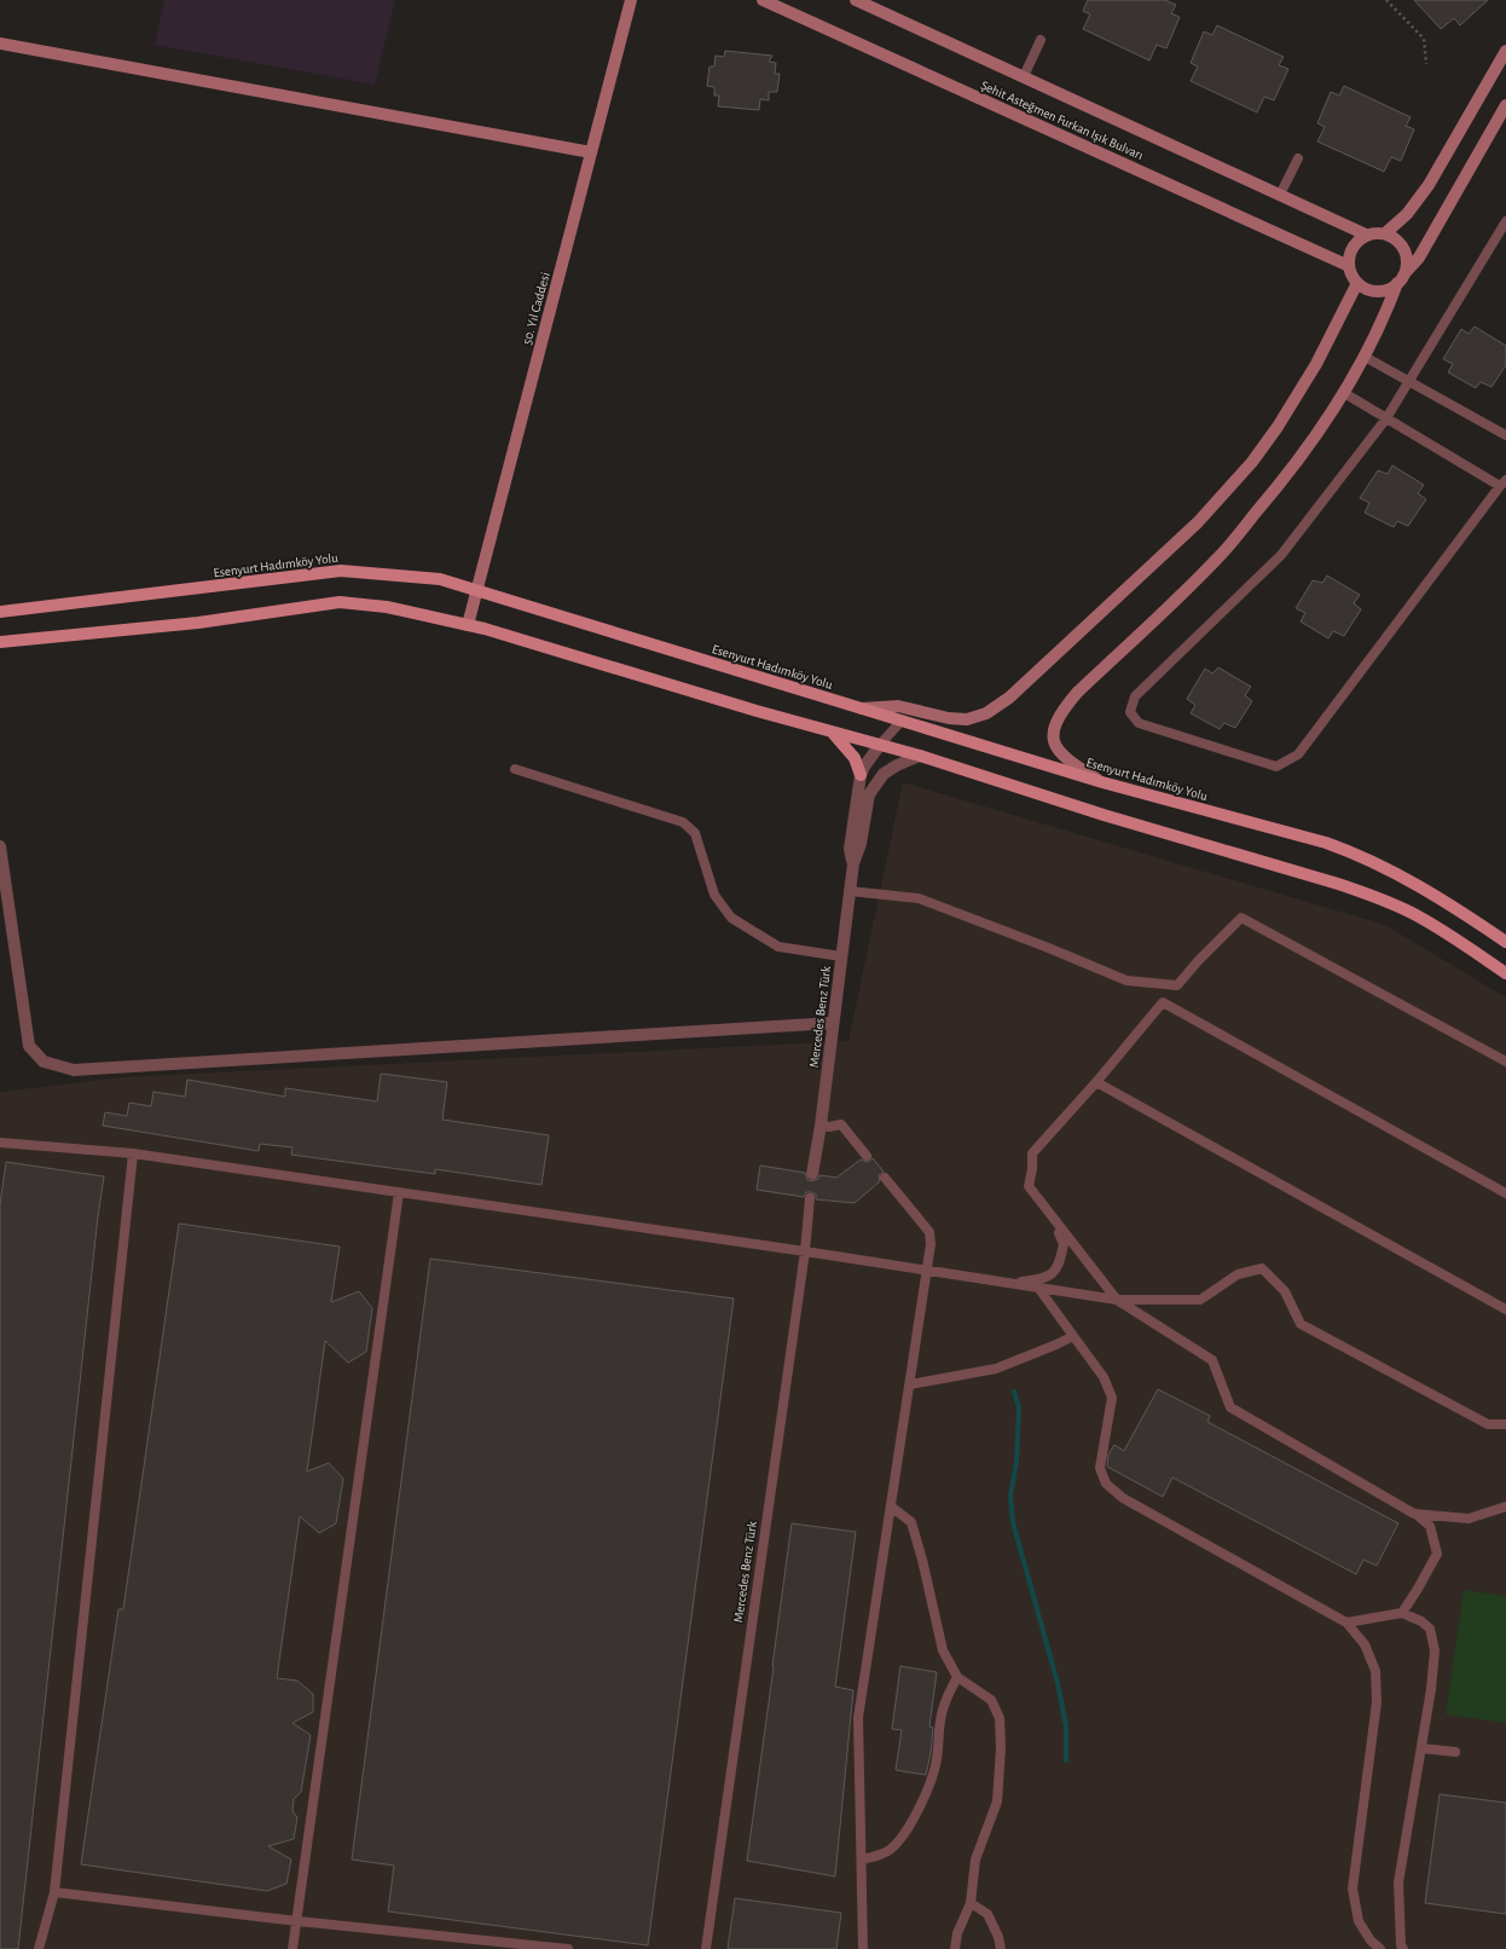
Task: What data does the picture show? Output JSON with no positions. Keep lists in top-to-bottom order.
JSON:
{
  "streets": {
    "main road": ["Şehit Asteğmen Furkan Işık Bulvarı", "50. Yıl Caddesi", "Esenyurt Hadımköy Yolu"],
    "street": ["Mercedes Benz Türk"]
  },
  "crossings": [
    ["50. Yıl Caddesi", "Esenyurt Hadımköy Yolu"]
  ]
}
